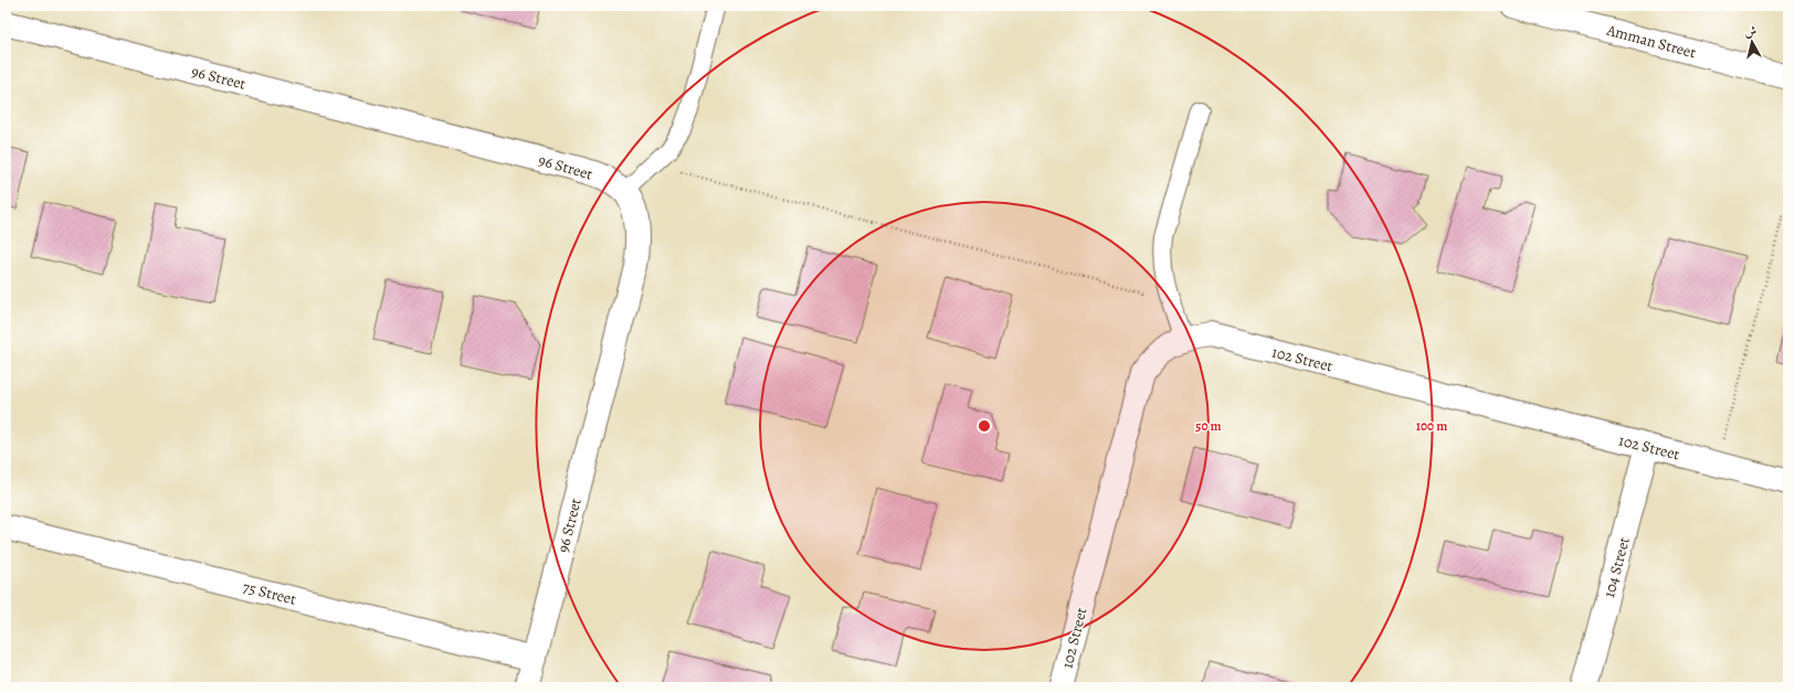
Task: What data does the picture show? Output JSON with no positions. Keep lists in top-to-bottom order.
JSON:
{
  "streets": {
    "street": [
      "Amman Street",
      "96 Street",
      "102 Street",
      "104 Street",
      "75 Street"
    ]
  },
  "crossings": [
    ["96 Street", "75 Street"],
    ["102 Street", "104 Street"]
  ],
  "north": "top",
  "rings": ["50 m", "100 m"]
}
